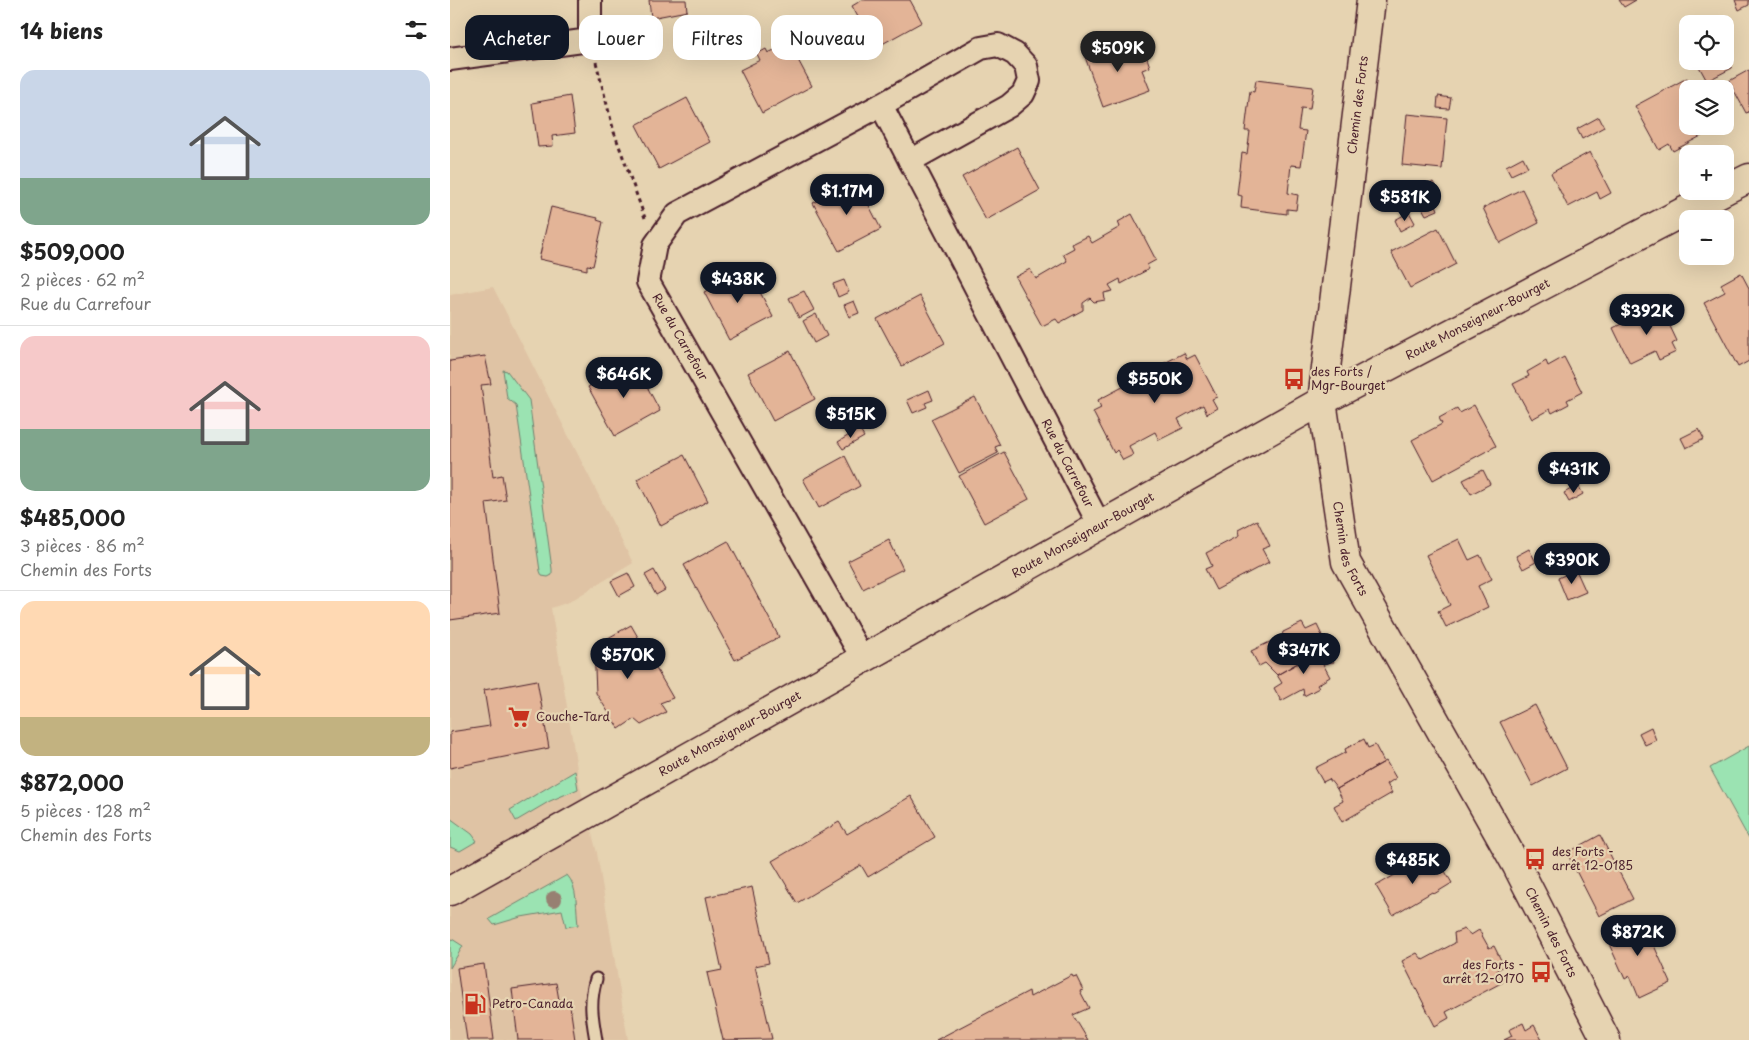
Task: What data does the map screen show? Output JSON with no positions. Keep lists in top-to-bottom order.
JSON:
{
  "streets": {
    "street": ["Chemin des Forts", "Route Monseigneur-Bourget", "Rue du Carrefour"]
  },
  "crossings": [
    ["Chemin des Forts", "Route Monseigneur-Bourget"],
    ["Route Monseigneur-Bourget", "Rue du Carrefour"]
  ],
  "places": {
    "bus stop": ["des Forts / Mgr-Bourget", "des Forts - arrêt 12-0185", "des Forts - arrêt 12-0170"],
    "supermarket": ["Couche-Tard"],
    "fuel station": ["Petro-Canada"]
  },
  "page": {
    "heading": "14 biens",
    "map_buttons": ["+", "−"],
    "chip": [
      "Acheter",
      "Louer",
      "Filtres",
      "Nouveau"
    ],
    "price": [
      "$509K",
      "$1.17M",
      "$581K",
      "$438K",
      "$392K",
      "$646K",
      "$550K",
      "$515K",
      "$431K",
      "$390K",
      "$347K",
      "$570K",
      "$485K",
      "$872K"
    ],
    "list": [
      {
        "name": "$509,000",
        "note": "2 pièces · 62 m² · Rue du Carrefour"
      },
      {
        "name": "$485,000",
        "note": "3 pièces · 86 m² · Chemin des Forts"
      },
      {
        "name": "$872,000",
        "note": "5 pièces · 128 m² · Chemin des Forts"
      }
    ]
  }
}
